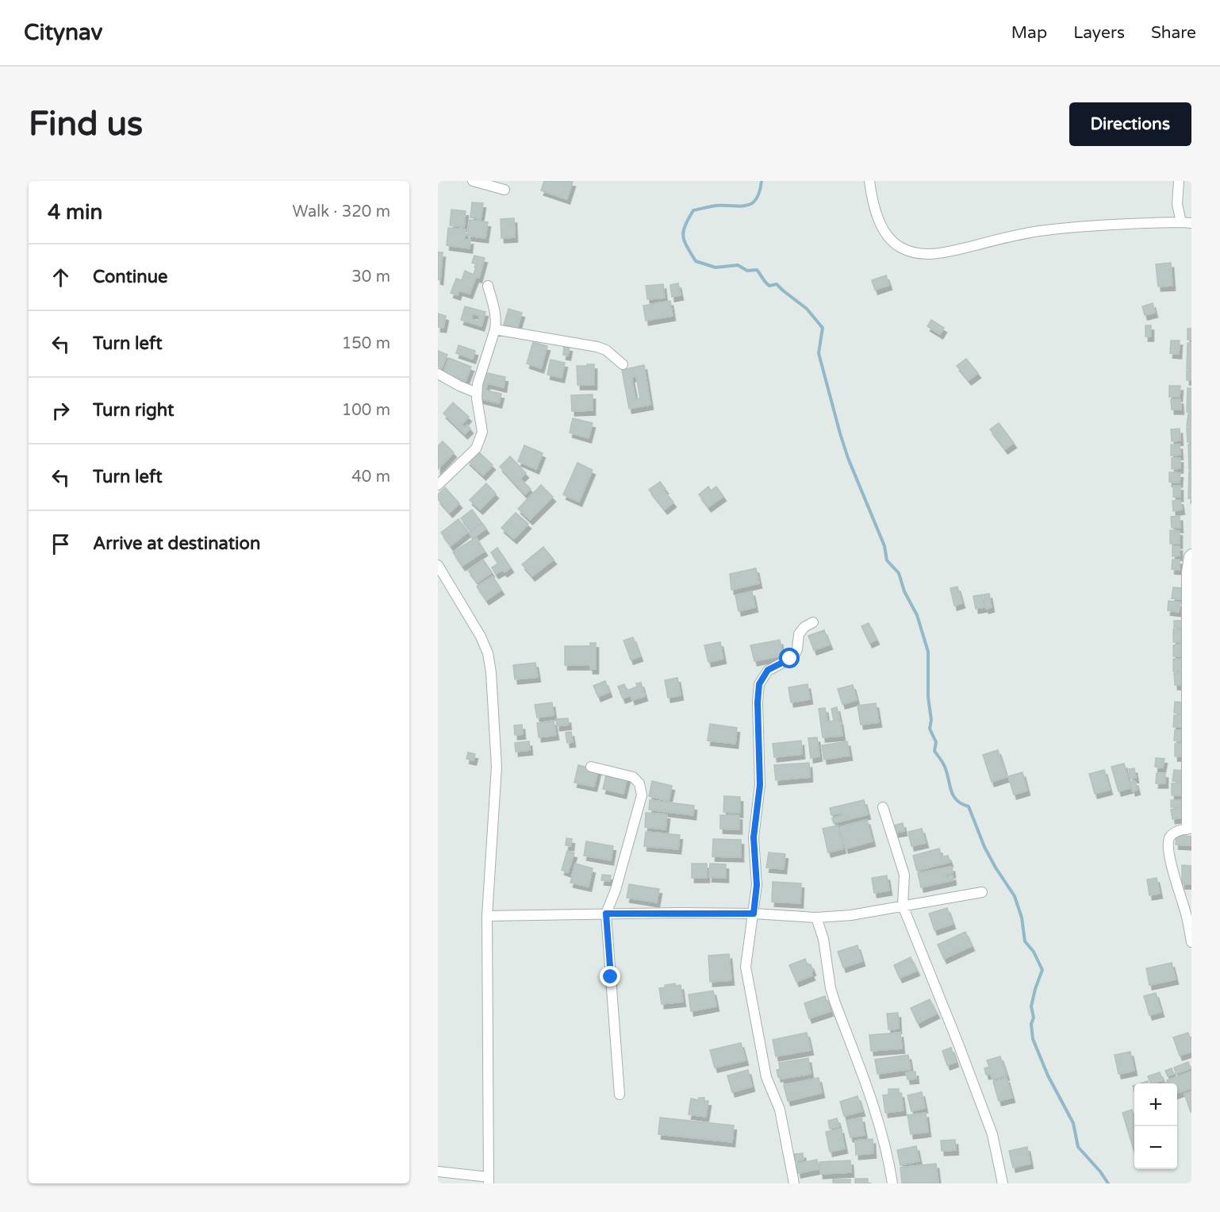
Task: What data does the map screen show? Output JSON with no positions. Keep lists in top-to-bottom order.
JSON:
{
  "page": {
    "header": "Citynav",
    "nav": ["Map", "Layers", "Share"],
    "buttons": "Directions",
    "title": "Find us",
    "heading": ["4 min", "Walk · 320 m"],
    "list": [
      ["Continue", "30 m"],
      ["Turn left", "150 m"],
      ["Turn right", "100 m"],
      ["Turn left", "40 m"],
      "Arrive at destination"
    ],
    "map_buttons": ["+", "−"]
  }
}
